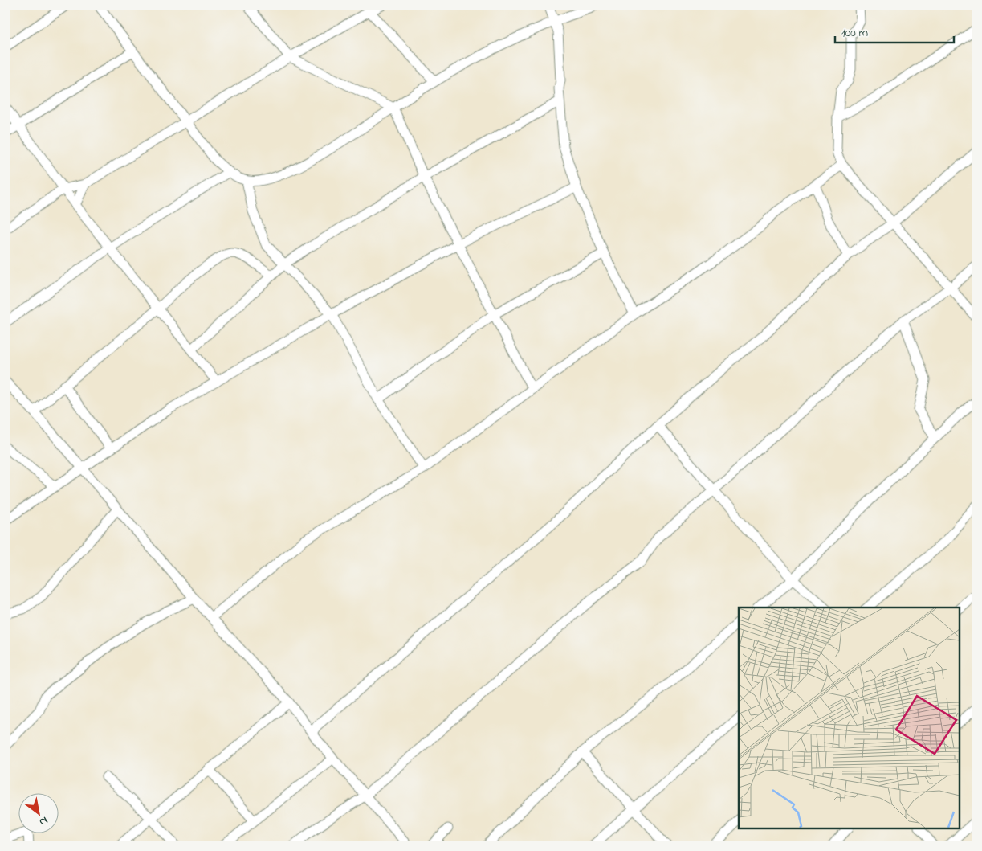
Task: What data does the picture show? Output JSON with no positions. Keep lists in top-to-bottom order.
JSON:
{
  "scale_bar": "100 m",
  "north": "bottom right"
}
